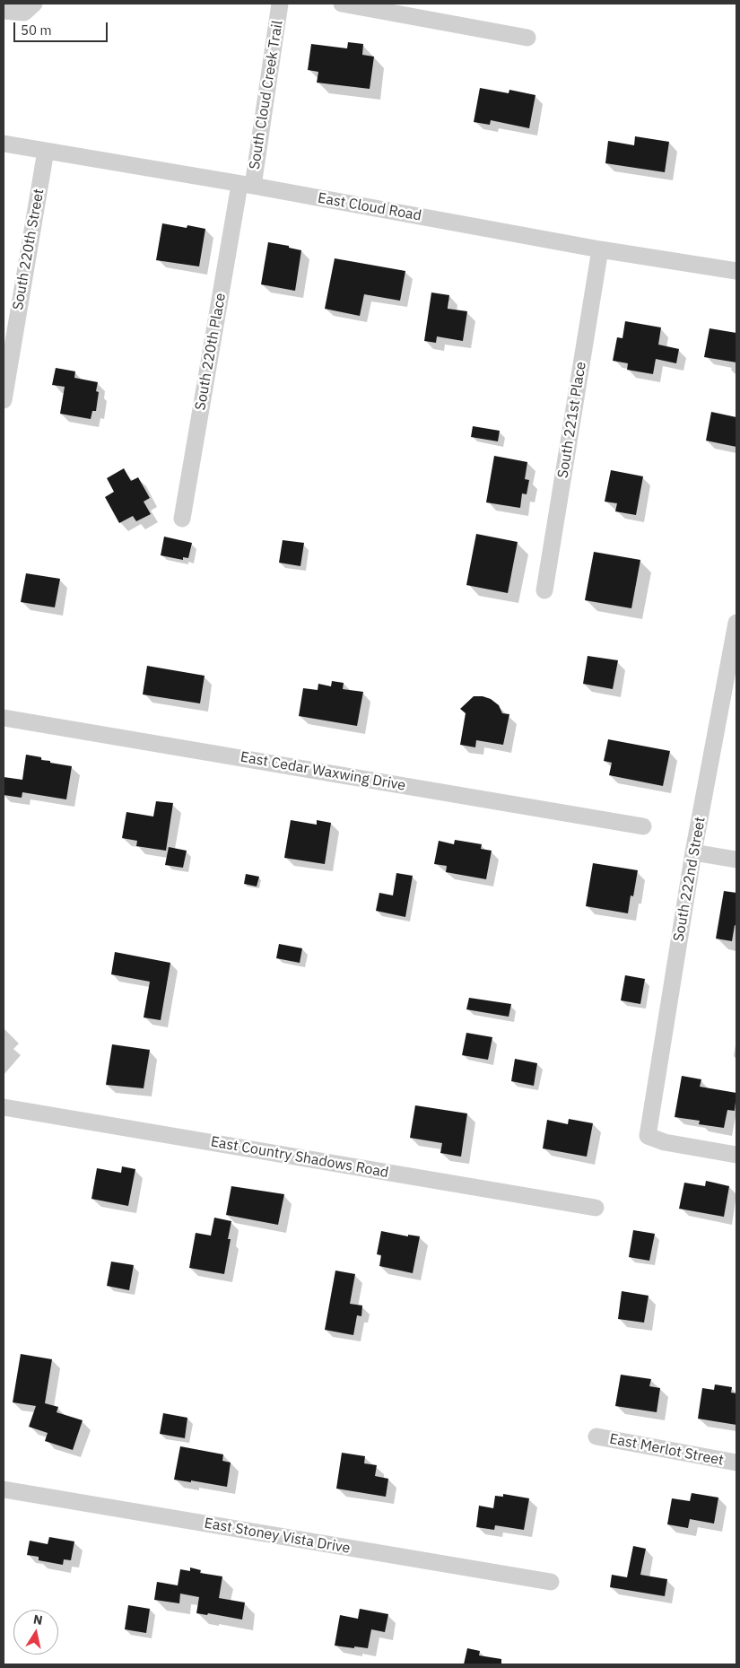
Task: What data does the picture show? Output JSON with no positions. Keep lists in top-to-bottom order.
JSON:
{
  "streets": {
    "street": [
      "South Cloud Creek Trail",
      "East Cloud Road",
      "South 220th Street",
      "South 220th Place",
      "South 221st Place",
      "East Cedar Waxwing Drive",
      "South 222nd Street",
      "East Country Shadows Road",
      "East Merlot Street",
      "East Stoney Vista Drive"
    ]
  },
  "crossings": [
    ["South Cloud Creek Trail", "East Cloud Road"],
    ["South Cloud Creek Trail", "South 220th Place"],
    ["East Cloud Road", "South 220th Street"],
    ["East Cloud Road", "South 220th Place"],
    ["East Cloud Road", "South 221st Place"]
  ],
  "scale_bar": "50 m",
  "north": "top"
}
